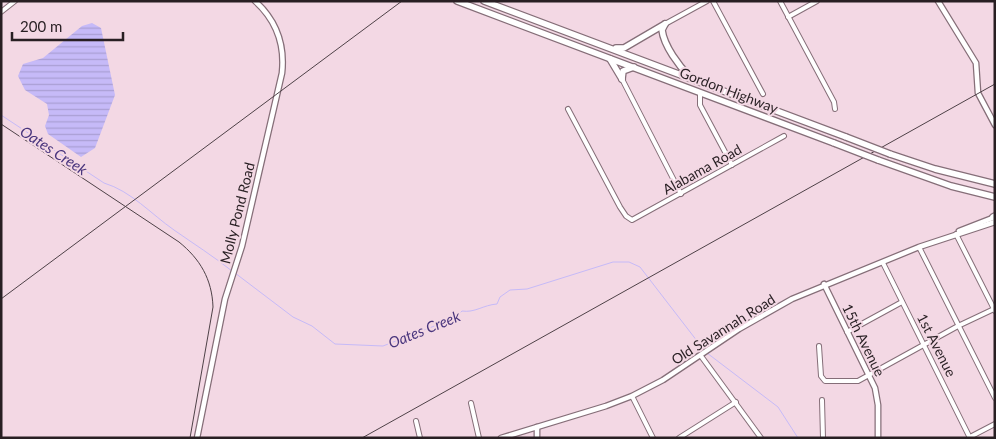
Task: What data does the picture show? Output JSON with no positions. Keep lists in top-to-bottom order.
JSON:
{
  "streets": {
    "highway": ["Gordon Highway"],
    "street": [
      "Alabama Road",
      "Molly Pond Road",
      "Old Savannah Road",
      "15th Avenue",
      "1st Avenue"
    ]
  },
  "crossings": [
    ["Old Savannah Road", "15th Avenue"],
    ["Old Savannah Road", "1st Avenue"]
  ],
  "water": ["Oates Creek"],
  "scale_bar": "200 m"
}
